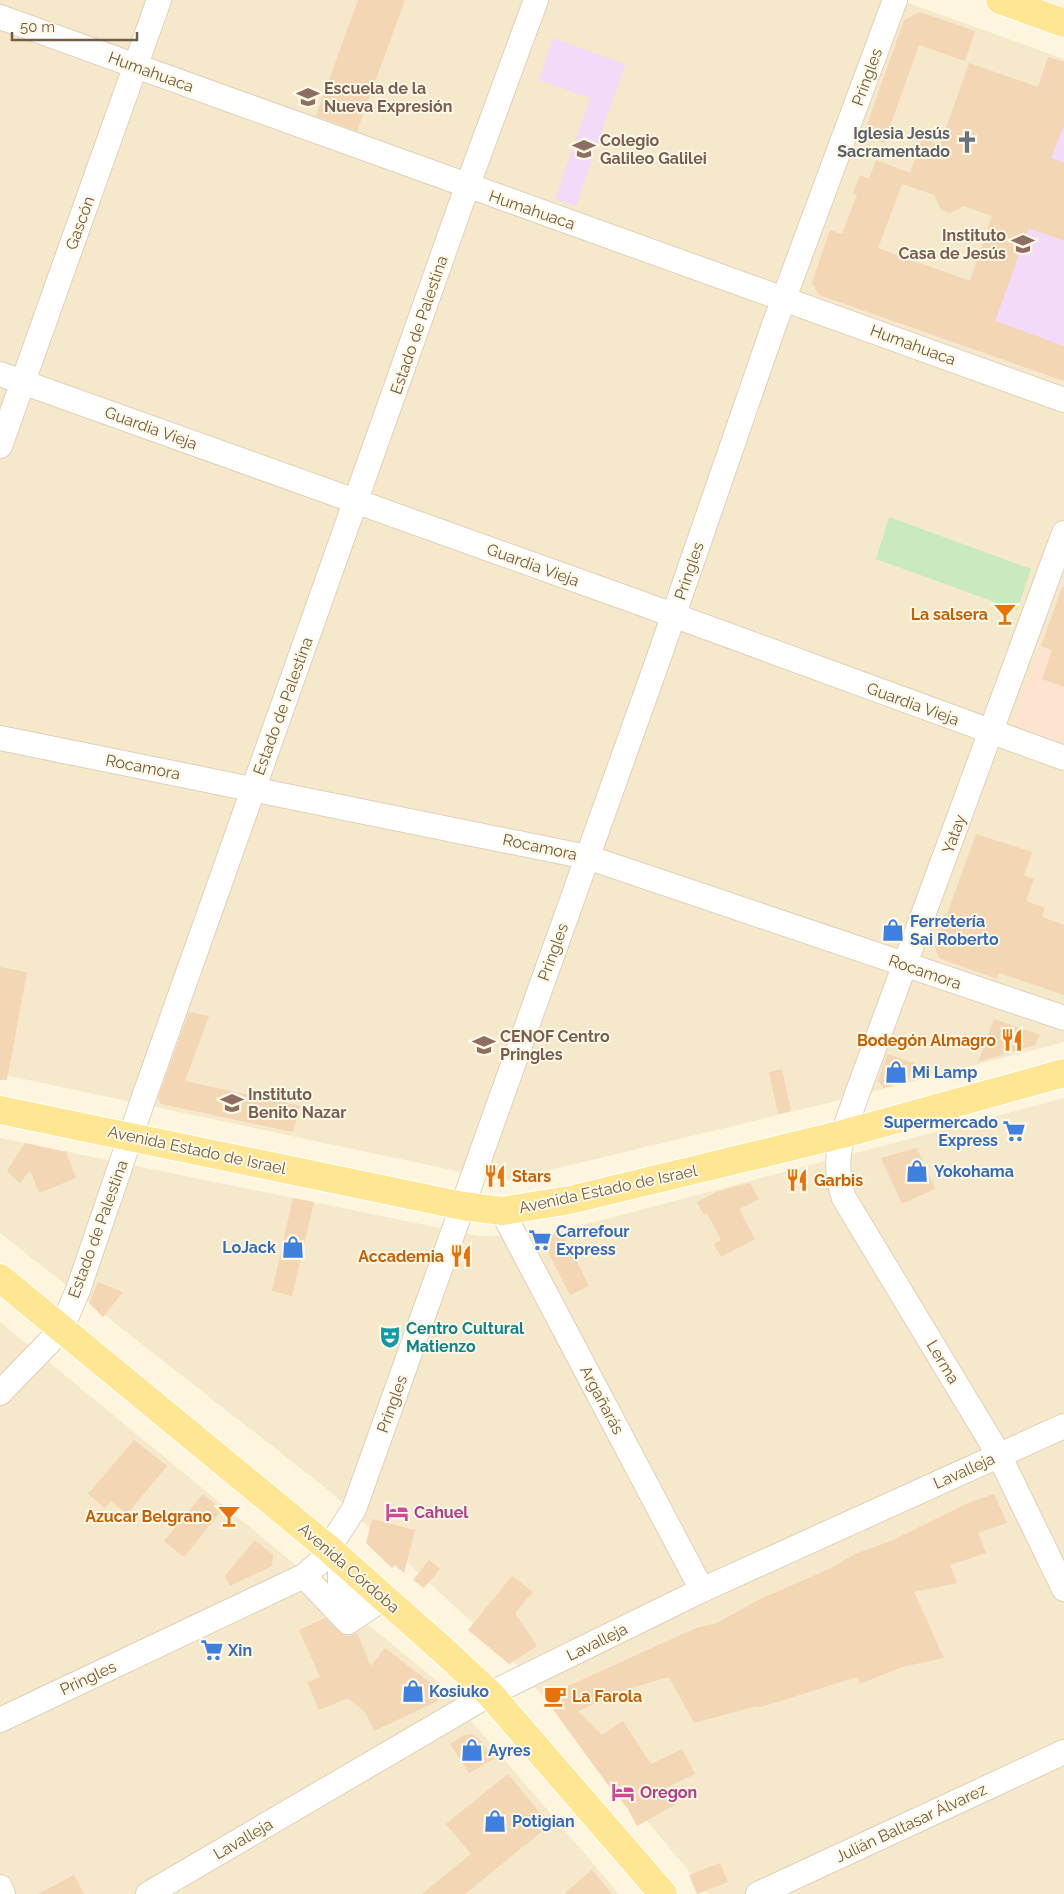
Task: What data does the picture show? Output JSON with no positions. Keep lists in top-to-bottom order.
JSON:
{
  "streets": {
    "main road": ["Avenida Estado de Israel", "Avenida Córdoba"],
    "street": [
      "Humahuaca",
      "Pringles",
      "Gascón",
      "Estado de Palestina",
      "Guardia Vieja",
      "Rocamora",
      "Yatay",
      "Lerma",
      "Argañarás",
      "Lavalleja",
      "Julián Baltasar Álvarez"
    ]
  },
  "crossings": [
    ["Humahuaca", "Pringles"],
    ["Humahuaca", "Gascón"],
    ["Humahuaca", "Estado de Palestina"],
    ["Pringles", "Guardia Vieja"],
    ["Pringles", "Rocamora"],
    ["Pringles", "Avenida Estado de Israel"],
    ["Pringles", "Avenida Córdoba"],
    ["Gascón", "Guardia Vieja"],
    ["Estado de Palestina", "Guardia Vieja"],
    ["Estado de Palestina", "Rocamora"],
    ["Estado de Palestina", "Avenida Estado de Israel"],
    ["Estado de Palestina", "Avenida Córdoba"],
    ["Guardia Vieja", "Yatay"],
    ["Rocamora", "Yatay"],
    ["Yatay", "Avenida Estado de Israel"],
    ["Yatay", "Lerma"],
    ["Avenida Estado de Israel", "Lerma"],
    ["Avenida Estado de Israel", "Argañarás"],
    ["Lerma", "Lavalleja"],
    ["Argañarás", "Lavalleja"],
    ["Lavalleja", "Avenida Córdoba"]
  ],
  "places": {
    "school or university": [
      "Escuela de la Nueva Expresión",
      "Colegio Galileo Galilei",
      "Instituto Casa de Jesús",
      "CENOF Centro Pringles",
      "Instituto Benito Nazar"
    ],
    "church": ["Iglesia Jesús Sacramentado"],
    "bar": ["La salsera", "Azucar Belgrano"],
    "shop": [
      "Ferretería Sai Roberto",
      "Mi Lamp",
      "Yokohama",
      "LoJack",
      "Kosiuko",
      "Ayres",
      "Potigian"
    ],
    "restaurant": [
      "Bodegón Almagro",
      "Stars",
      "Garbis",
      "Accademia"
    ],
    "supermarket": ["Supermercado Express", "Carrefour Express", "Xin"],
    "theatre": ["Centro Cultural Matienzo"],
    "hotel": ["Cahuel", "Oregon"],
    "cafe": ["La Farola"]
  },
  "scale_bar": "50 m"
}
